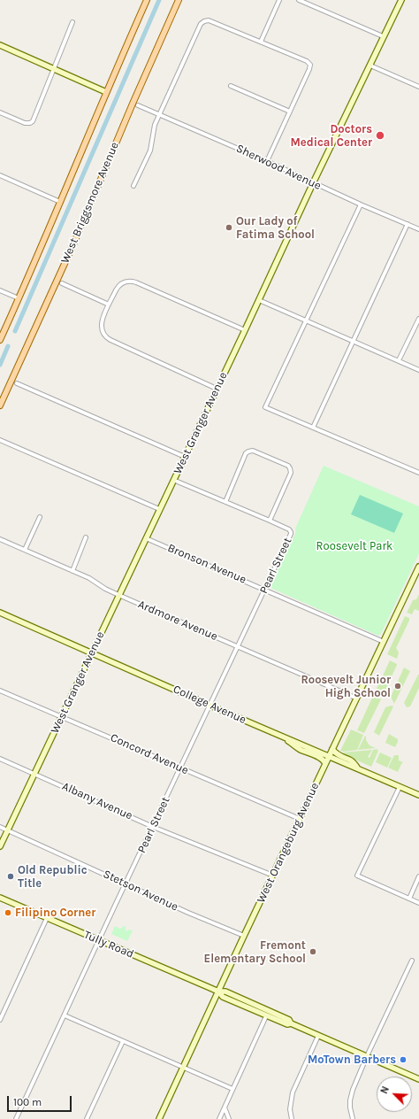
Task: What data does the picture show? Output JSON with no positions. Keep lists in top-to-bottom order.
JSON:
{
  "streets": {
    "main road": ["West Briggsmore Avenue"],
    "street": [
      "Sherwood Avenue",
      "West Granger Avenue",
      "Bronson Avenue",
      "Pearl Street",
      "Ardmore Avenue",
      "College Avenue",
      "Concord Avenue",
      "Albany Avenue",
      "West Orangeburg Avenue",
      "Stetson Avenue",
      "Tully Road"
    ]
  },
  "crossings": [
    ["Sherwood Avenue", "West Granger Avenue"],
    ["West Granger Avenue", "Bronson Avenue"],
    ["West Granger Avenue", "Ardmore Avenue"],
    ["West Granger Avenue", "College Avenue"],
    ["West Granger Avenue", "Concord Avenue"],
    ["West Granger Avenue", "Albany Avenue"],
    ["West Granger Avenue", "Stetson Avenue"],
    ["Bronson Avenue", "Pearl Street"],
    ["Bronson Avenue", "West Orangeburg Avenue"],
    ["Pearl Street", "Ardmore Avenue"],
    ["Pearl Street", "College Avenue"],
    ["Pearl Street", "Concord Avenue"],
    ["Pearl Street", "Albany Avenue"],
    ["Pearl Street", "Stetson Avenue"],
    ["Pearl Street", "Tully Road"],
    ["Ardmore Avenue", "West Orangeburg Avenue"],
    ["College Avenue", "West Orangeburg Avenue"],
    ["Concord Avenue", "West Orangeburg Avenue"],
    ["Albany Avenue", "West Orangeburg Avenue"],
    ["West Orangeburg Avenue", "Stetson Avenue"],
    ["West Orangeburg Avenue", "Tully Road"]
  ],
  "parks": ["Roosevelt Park"],
  "places": [
    "Doctors Medical Center",
    "Our Lady of Fatima School",
    "Roosevelt Junior High School",
    "Old Republic Title",
    "Filipino Corner",
    "Fremont Elementary School",
    "MoTown Barbers"
  ],
  "scale_bar": "100 m",
  "north": "top left"
}
